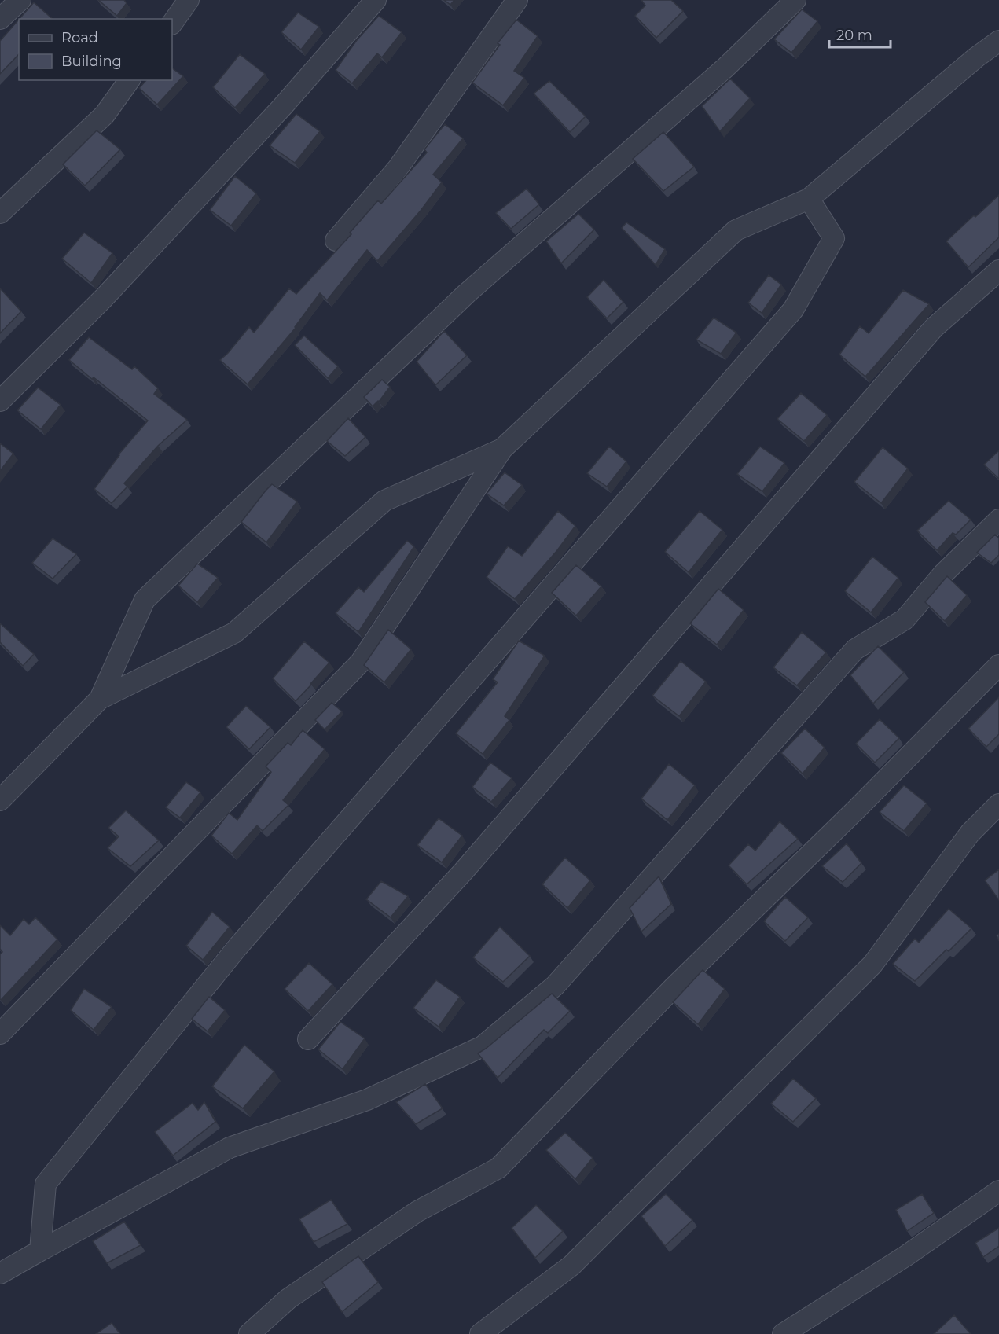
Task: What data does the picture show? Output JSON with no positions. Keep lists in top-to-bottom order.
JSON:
{
  "legend": ["Road", "Building"],
  "scale_bar": "20 m"
}
